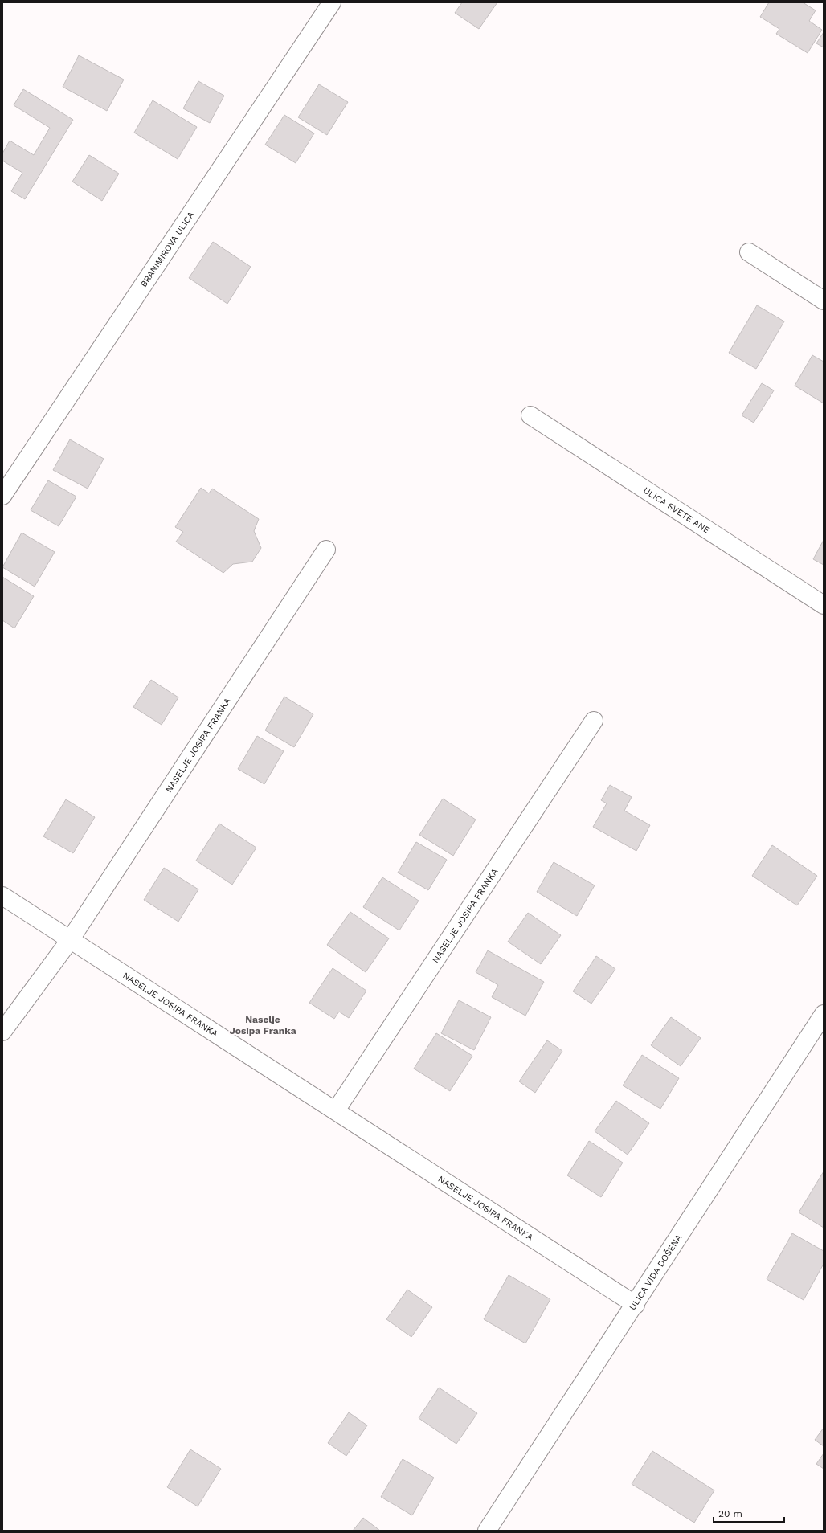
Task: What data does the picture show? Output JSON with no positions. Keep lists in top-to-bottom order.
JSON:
{
  "streets": {
    "street": [
      "BRANIMIROVA ULICA",
      "ULICA SVETE ANE",
      "NASELJE JOSIPA FRANKA",
      "ULICA VIDA DOŠENA"
    ]
  },
  "crossings": [
    ["NASELJE JOSIPA FRANKA", "ULICA VIDA DOŠENA"]
  ],
  "districts": ["Naselje Josipa Franka"],
  "scale_bar": "20 m"
}
